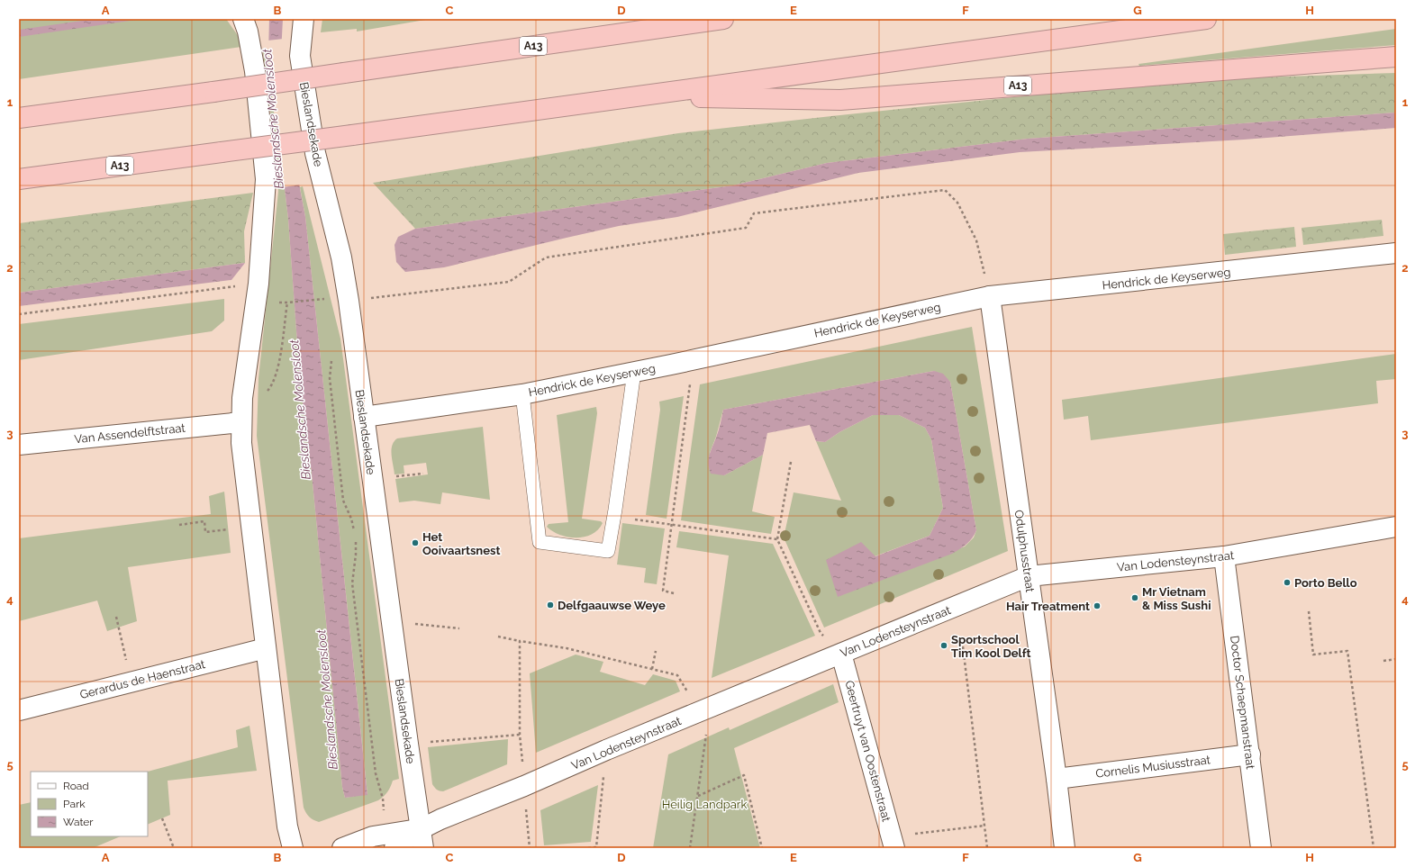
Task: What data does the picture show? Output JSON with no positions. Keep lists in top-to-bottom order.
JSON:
{
  "streets": {
    "highway": ["A13"],
    "street": [
      "Bieslandsekade",
      "Hendrick de Keyserweg",
      "Van Assendelftstraat",
      "Odulphusstraat",
      "Van Lodensteynstraat",
      "Gerardus de Haenstraat",
      "Doctor Schaepmanstraat",
      "Geertruyt van Oostenstraat",
      "Cornelis Musiusstraat"
    ]
  },
  "crossings": [
    ["Bieslandsekade", "Hendrick de Keyserweg"],
    ["Bieslandsekade", "Van Lodensteynstraat"],
    ["Hendrick de Keyserweg", "Odulphusstraat"],
    ["Odulphusstraat", "Van Lodensteynstraat"],
    ["Odulphusstraat", "Cornelis Musiusstraat"],
    ["Van Lodensteynstraat", "Doctor Schaepmanstraat"],
    ["Van Lodensteynstraat", "Geertruyt van Oostenstraat"],
    ["Doctor Schaepmanstraat", "Cornelis Musiusstraat"]
  ],
  "water": ["Bieslandsche Molensloot"],
  "parks": ["Heilig Landpark"],
  "places": [
    "Het Ooivaartsnest",
    "Porto Bello",
    "Mr Vietnam & Miss Sushi",
    "Delfgaauwse Weye",
    "Hair Treatment",
    "Sportschool Tim Kool Delft"
  ],
  "legend": ["Road", "Park", "Water"],
  "grid": {
    "columns": [
      "A",
      "B",
      "C",
      "D",
      "E",
      "F",
      "G",
      "H"
    ],
    "rows": [
      "1",
      "2",
      "3",
      "4",
      "5"
    ]
  }
}
